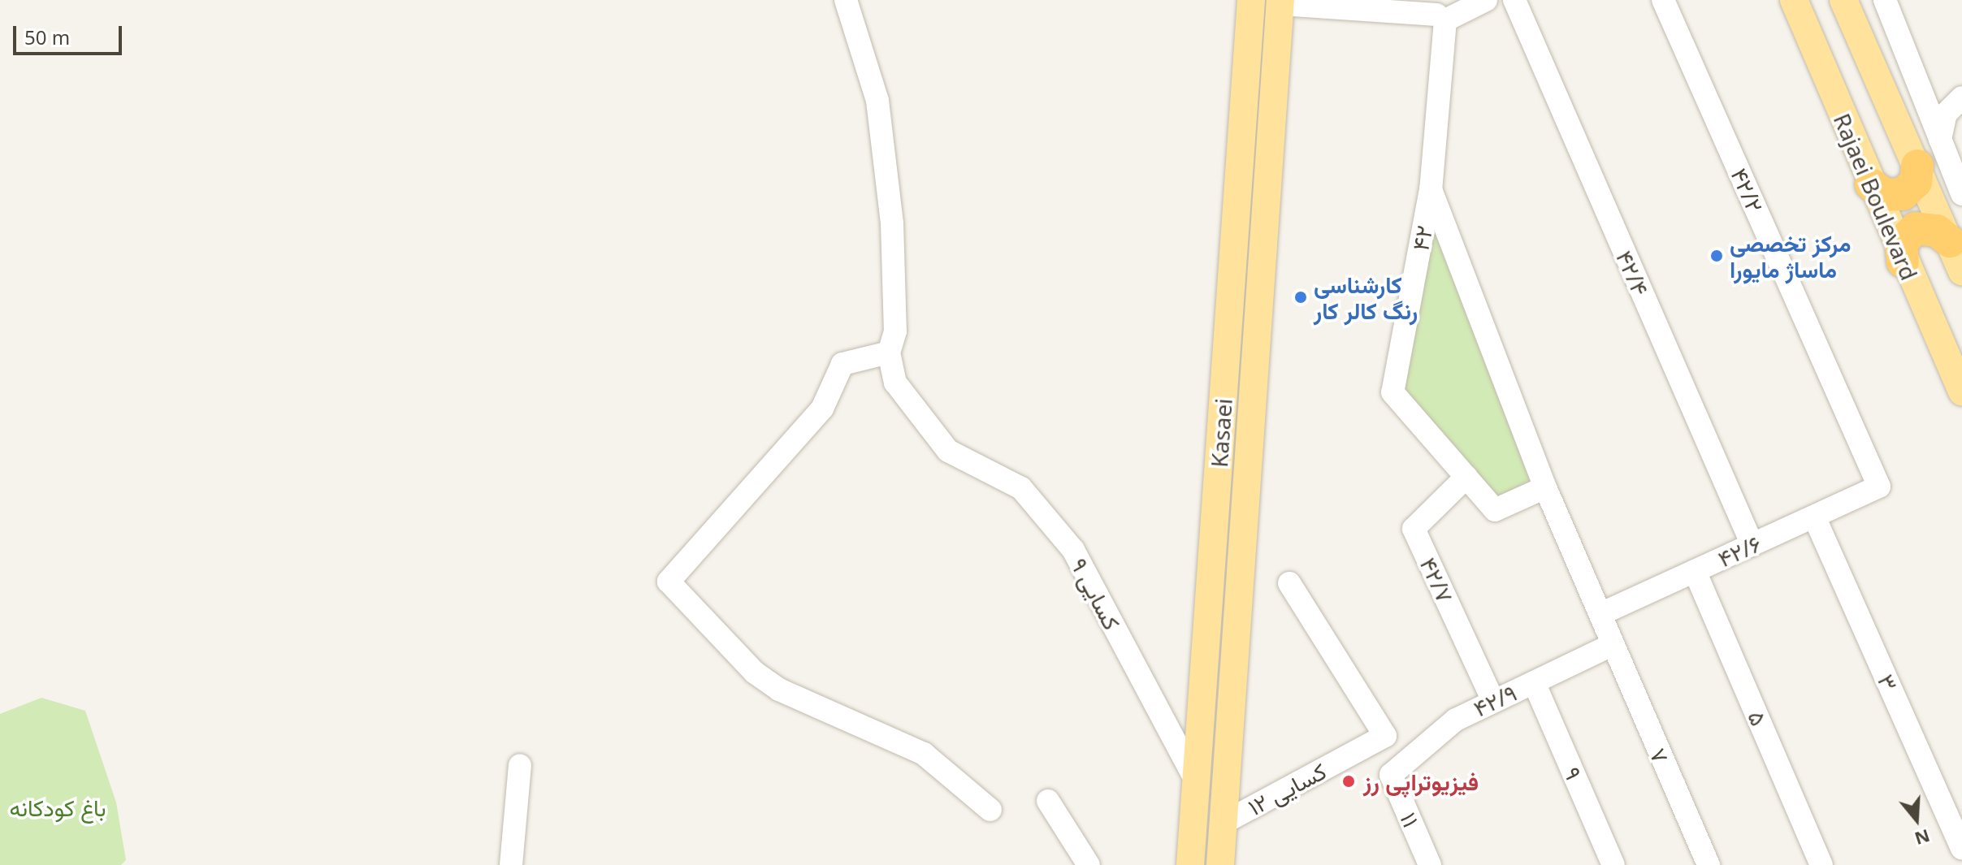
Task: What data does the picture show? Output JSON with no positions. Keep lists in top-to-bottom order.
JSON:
{
  "streets": {
    "main road": ["Rajaei Boulevard", "Kasaei"],
    "street": [
      "۴۲/۲",
      "۴۲",
      "۴۲/۴",
      "۴۲/۶",
      "۴۲/۷",
      "۹ کسایی",
      "۳",
      "۴۲/۹",
      "۵",
      "۷",
      "۹",
      "۱۲ کسایی",
      "۱۱"
    ]
  },
  "crossings": [
    ["۴۲/۲", "۴۲/۶"],
    ["۴۲", "۴۲/۶"],
    ["۴۲", "۴۲/۷"],
    ["۴۲", "۴۲/۹"],
    ["۴۲", "۷"],
    ["۴۲/۴", "۴۲/۶"],
    ["Kasaei", "۹ کسایی"],
    ["Kasaei", "۱۲ کسایی"],
    ["۴۲/۶", "۳"],
    ["۴۲/۶", "۵"],
    ["۴۲/۷", "۴۲/۹"],
    ["۴۲/۹", "۷"],
    ["۴۲/۹", "۹"],
    ["۴۲/۹", "۱۱"]
  ],
  "parks": ["باغ کودکانه"],
  "places": ["مرکز تخصصی ماساژ مایورا", "کارشناسی رنگ کالر کار", "فیزیوتراپی رز"],
  "scale_bar": "50 m",
  "north": "bottom"
}
